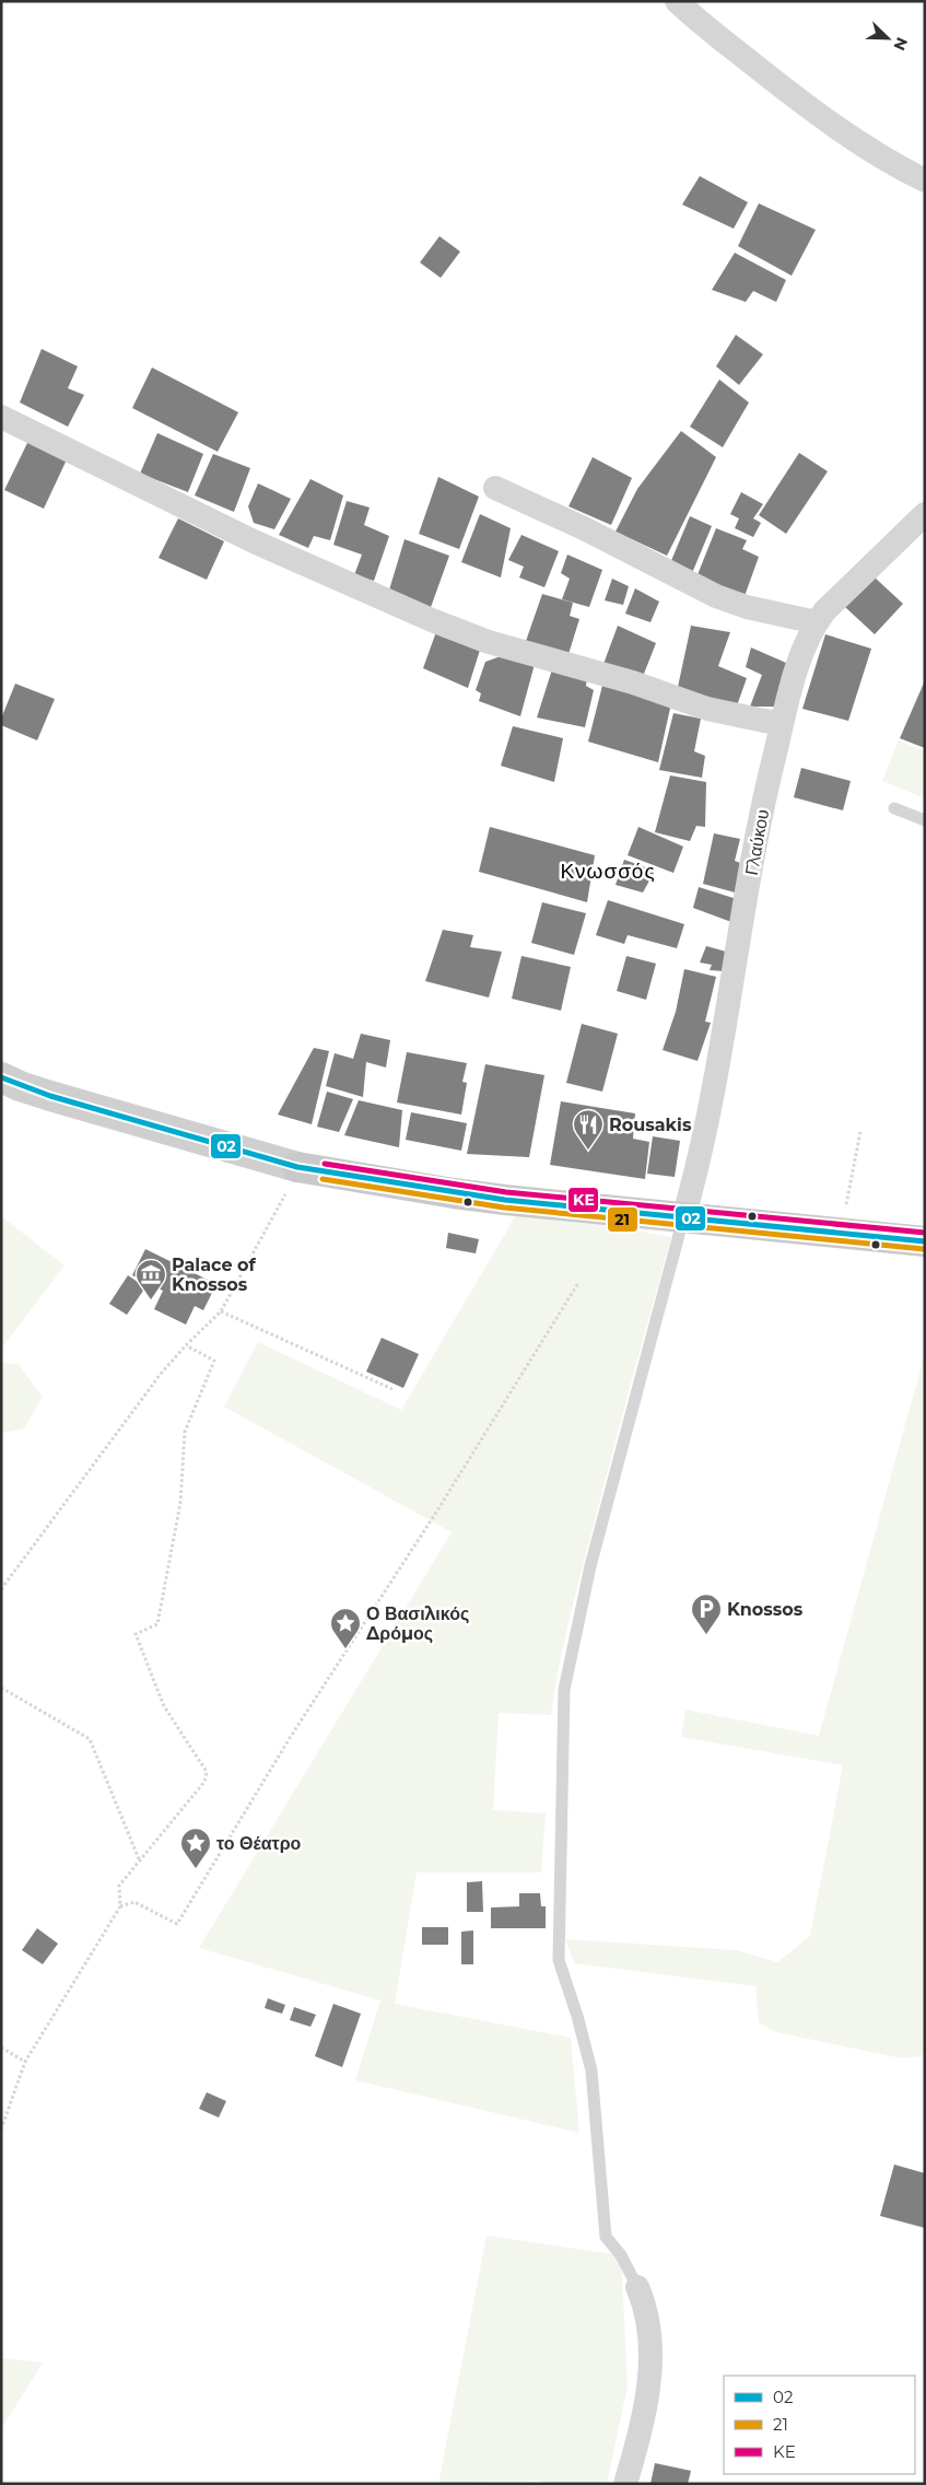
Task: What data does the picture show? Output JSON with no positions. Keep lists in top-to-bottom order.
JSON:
{
  "streets": {
    "street": ["Γλαύκου"]
  },
  "districts": ["Κνωσσός"],
  "places": {
    "restaurant": ["Rousakis"],
    "museum": ["Palace of Knossos"],
    "parking": ["Knossos"],
    "place": ["Ο Βασιλικός Δρόμος", "το Θέατρο"]
  },
  "lines": ["transit line 02", "transit line KE", "transit line 21"],
  "legend": ["02", "21", "KE"],
  "north": "bottom right"
}
